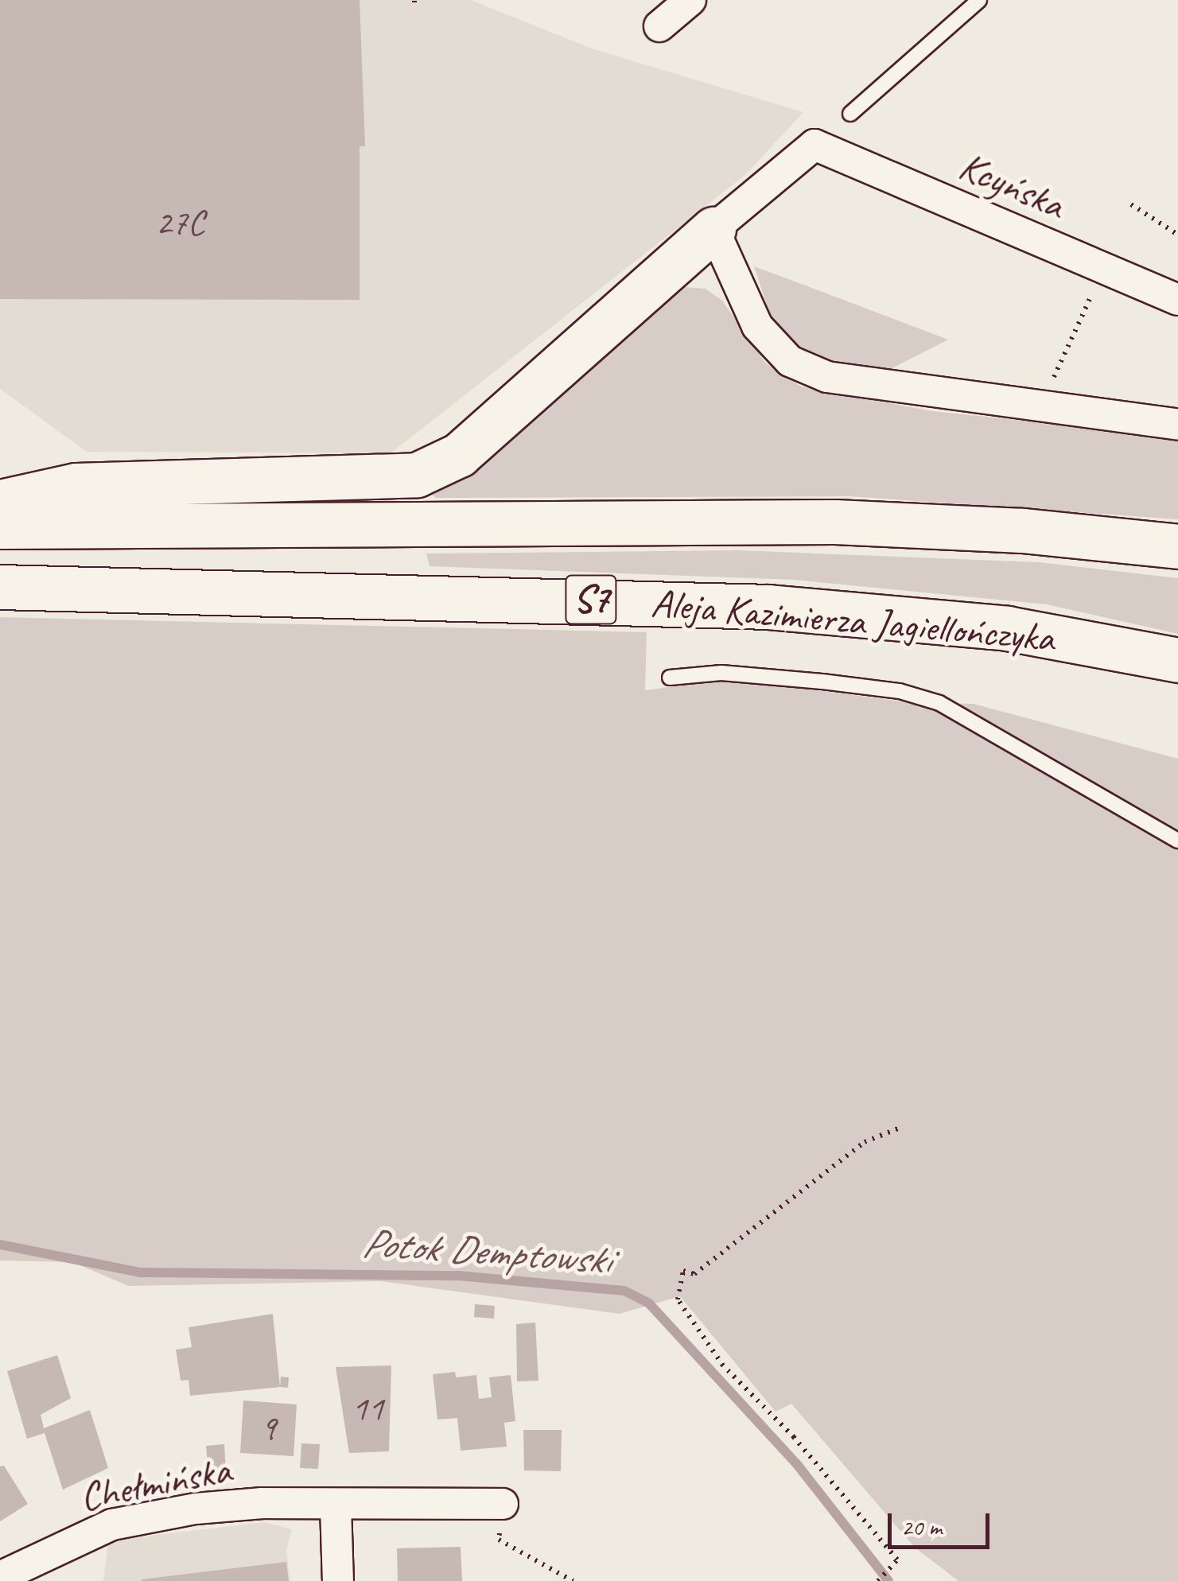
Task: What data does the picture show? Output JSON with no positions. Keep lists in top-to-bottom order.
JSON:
{
  "streets": {
    "highway": ["S7", "Aleja Kazimierza Jagiellończyka"],
    "street": ["Kcyńska", "Chełmińska"]
  },
  "water": ["Potok Demptowski"],
  "house_numbers": ["27C", "11", "9"],
  "scale_bar": "20 m"
}
